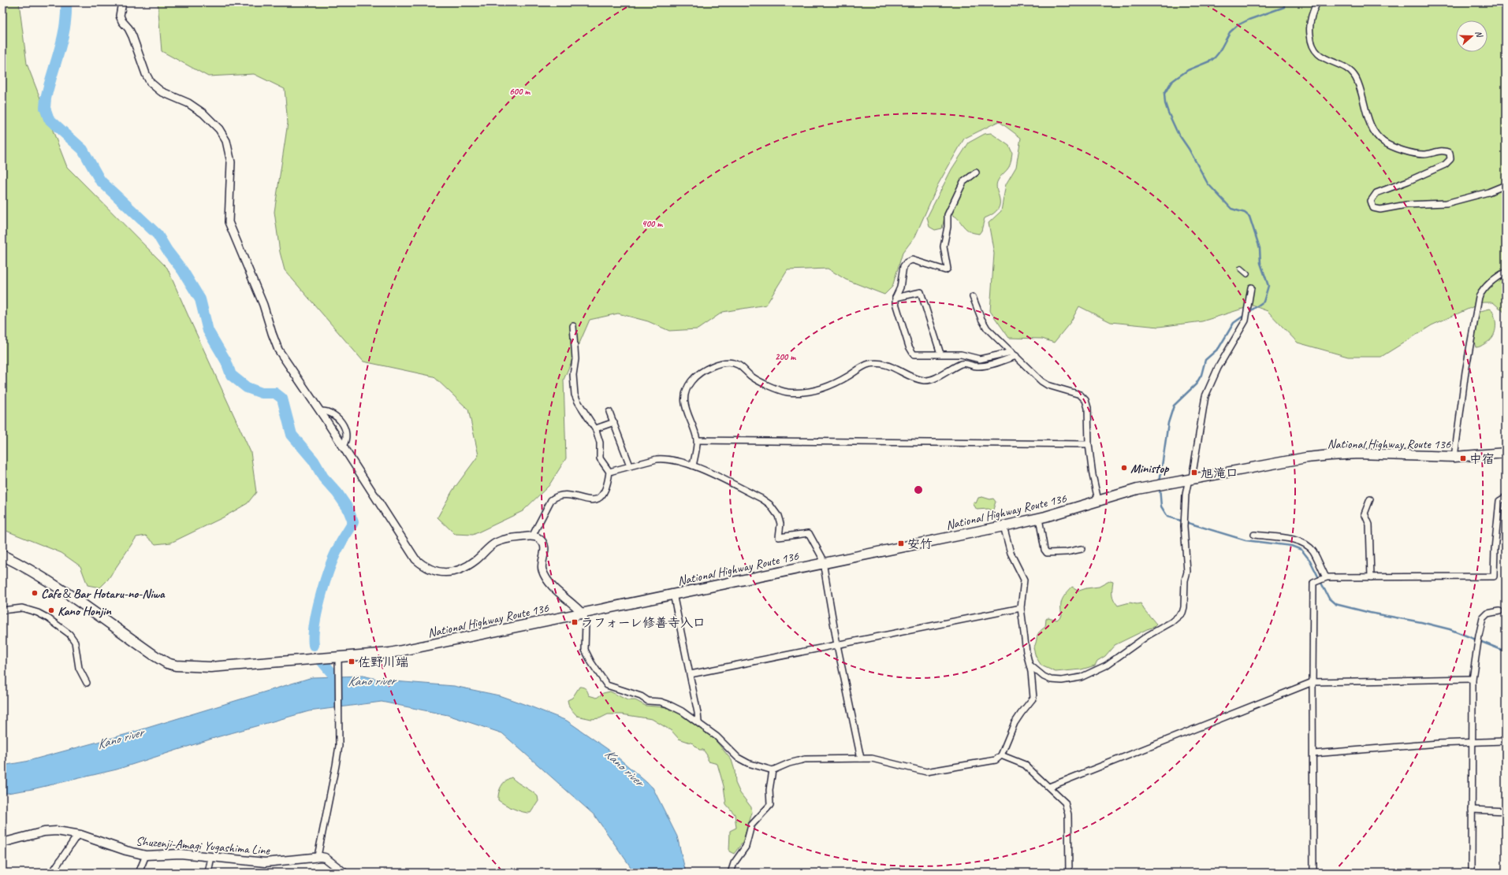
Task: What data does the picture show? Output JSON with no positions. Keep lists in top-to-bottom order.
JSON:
{
  "streets": {
    "highway": ["National Highway Route 136"],
    "main road": ["Shuzenji-Amagi Yugashima Line"]
  },
  "water": ["Kano river"],
  "places": {
    "transit": [
      "中宿",
      "旭滝口",
      "安竹",
      "ラフォーレ修善寺入口",
      "佐野川端"
    ],
    "other": ["Ministop", "Cafe＆Bar Hotaru-no-Niwa", "Kano Honjin"]
  },
  "north": "right",
  "rings": ["600 m", "400 m", "200 m"]
}
